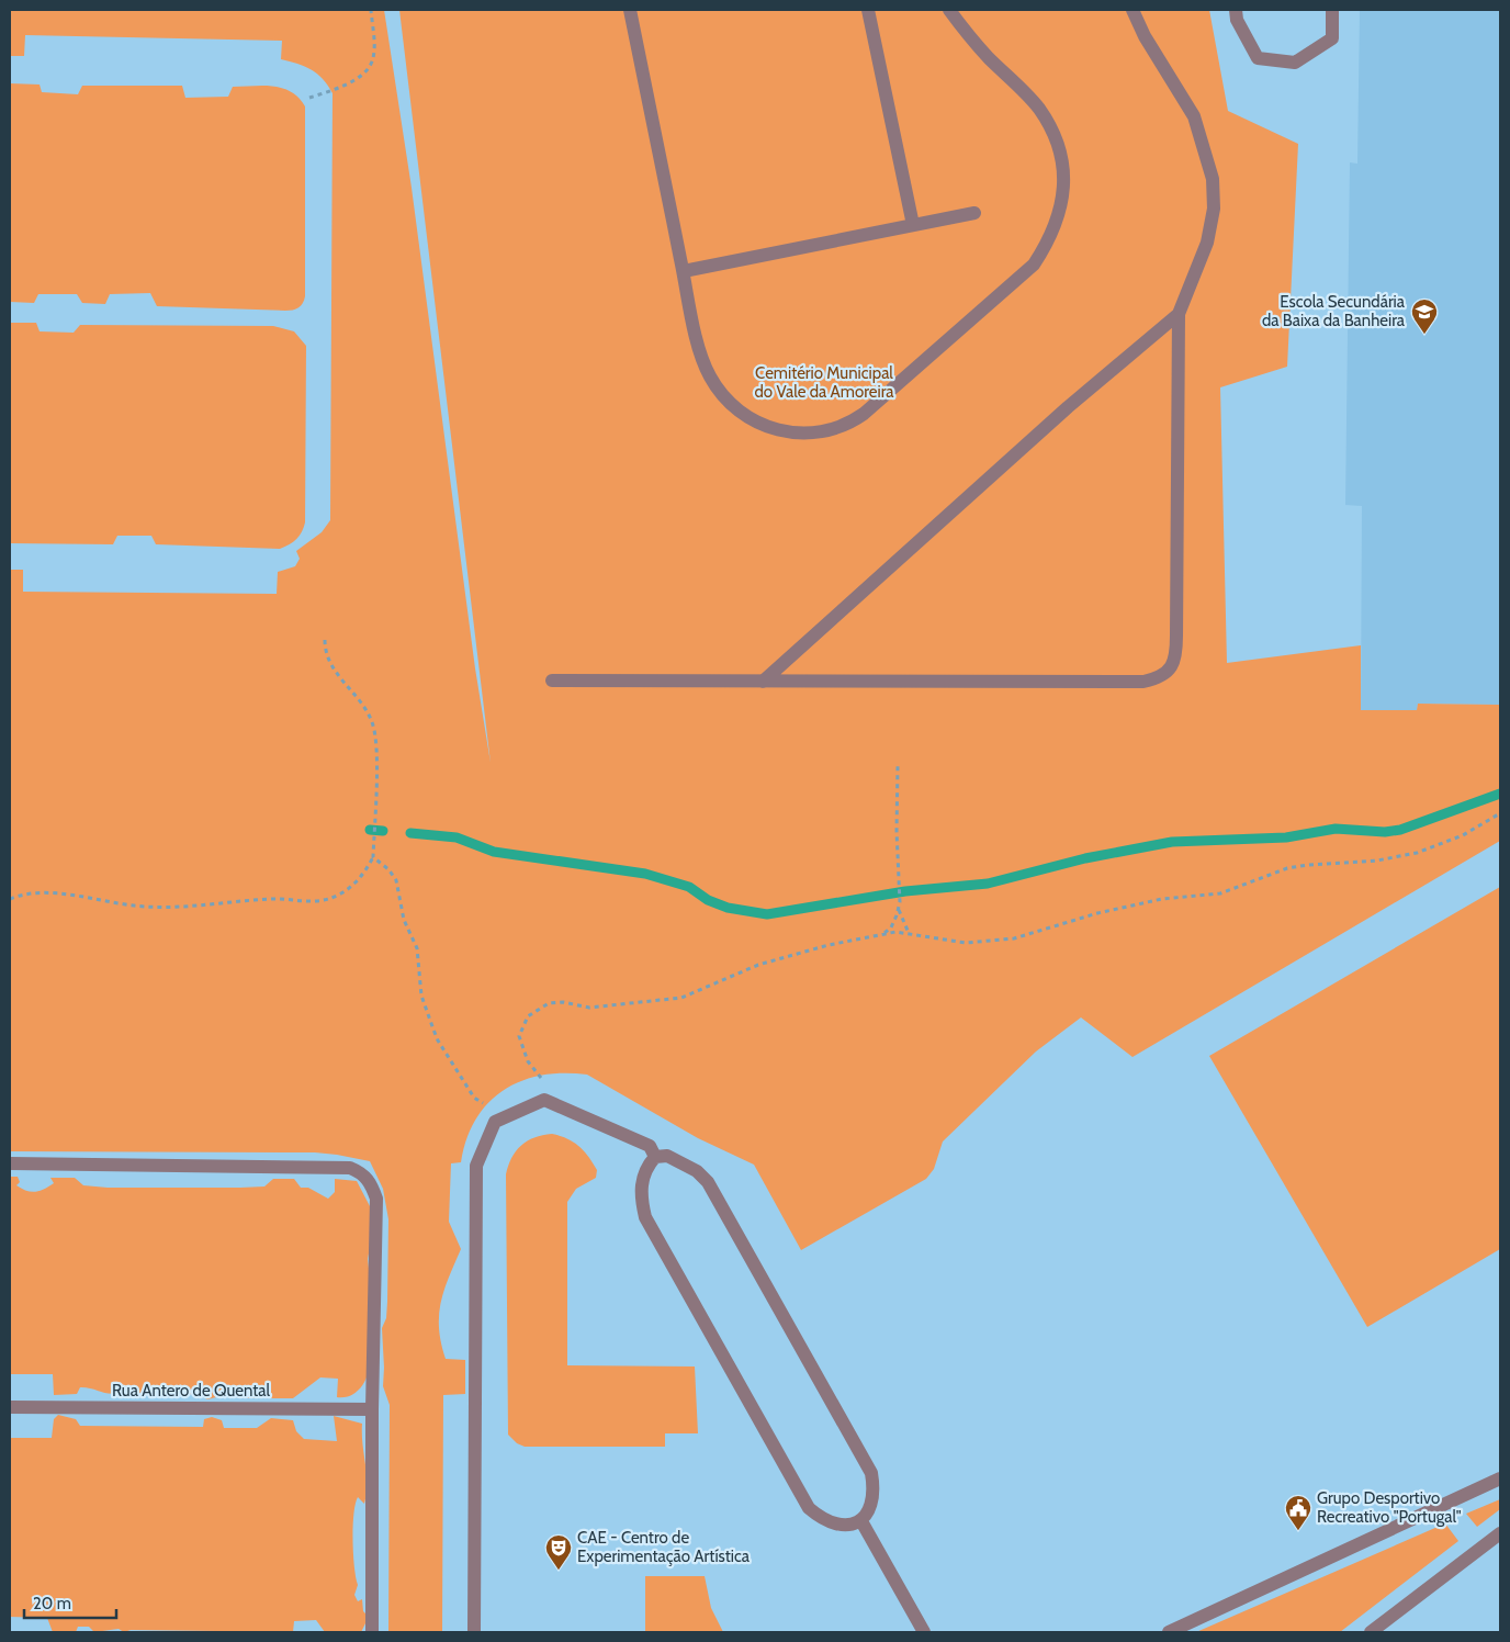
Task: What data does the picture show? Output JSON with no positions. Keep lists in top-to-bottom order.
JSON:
{
  "streets": {
    "street": ["Rua Antero de Quental"]
  },
  "parks": ["Cemitério Municipal do Vale da Amoreira"],
  "places": {
    "school or university": ["Escola Secundária da Baixa da Banheira"],
    "public building": ["Grupo Desportivo Recreativo \"Portugal\""],
    "theatre": ["CAE - Centro de Experimentação Artística"]
  },
  "scale_bar": "20 m"
}
